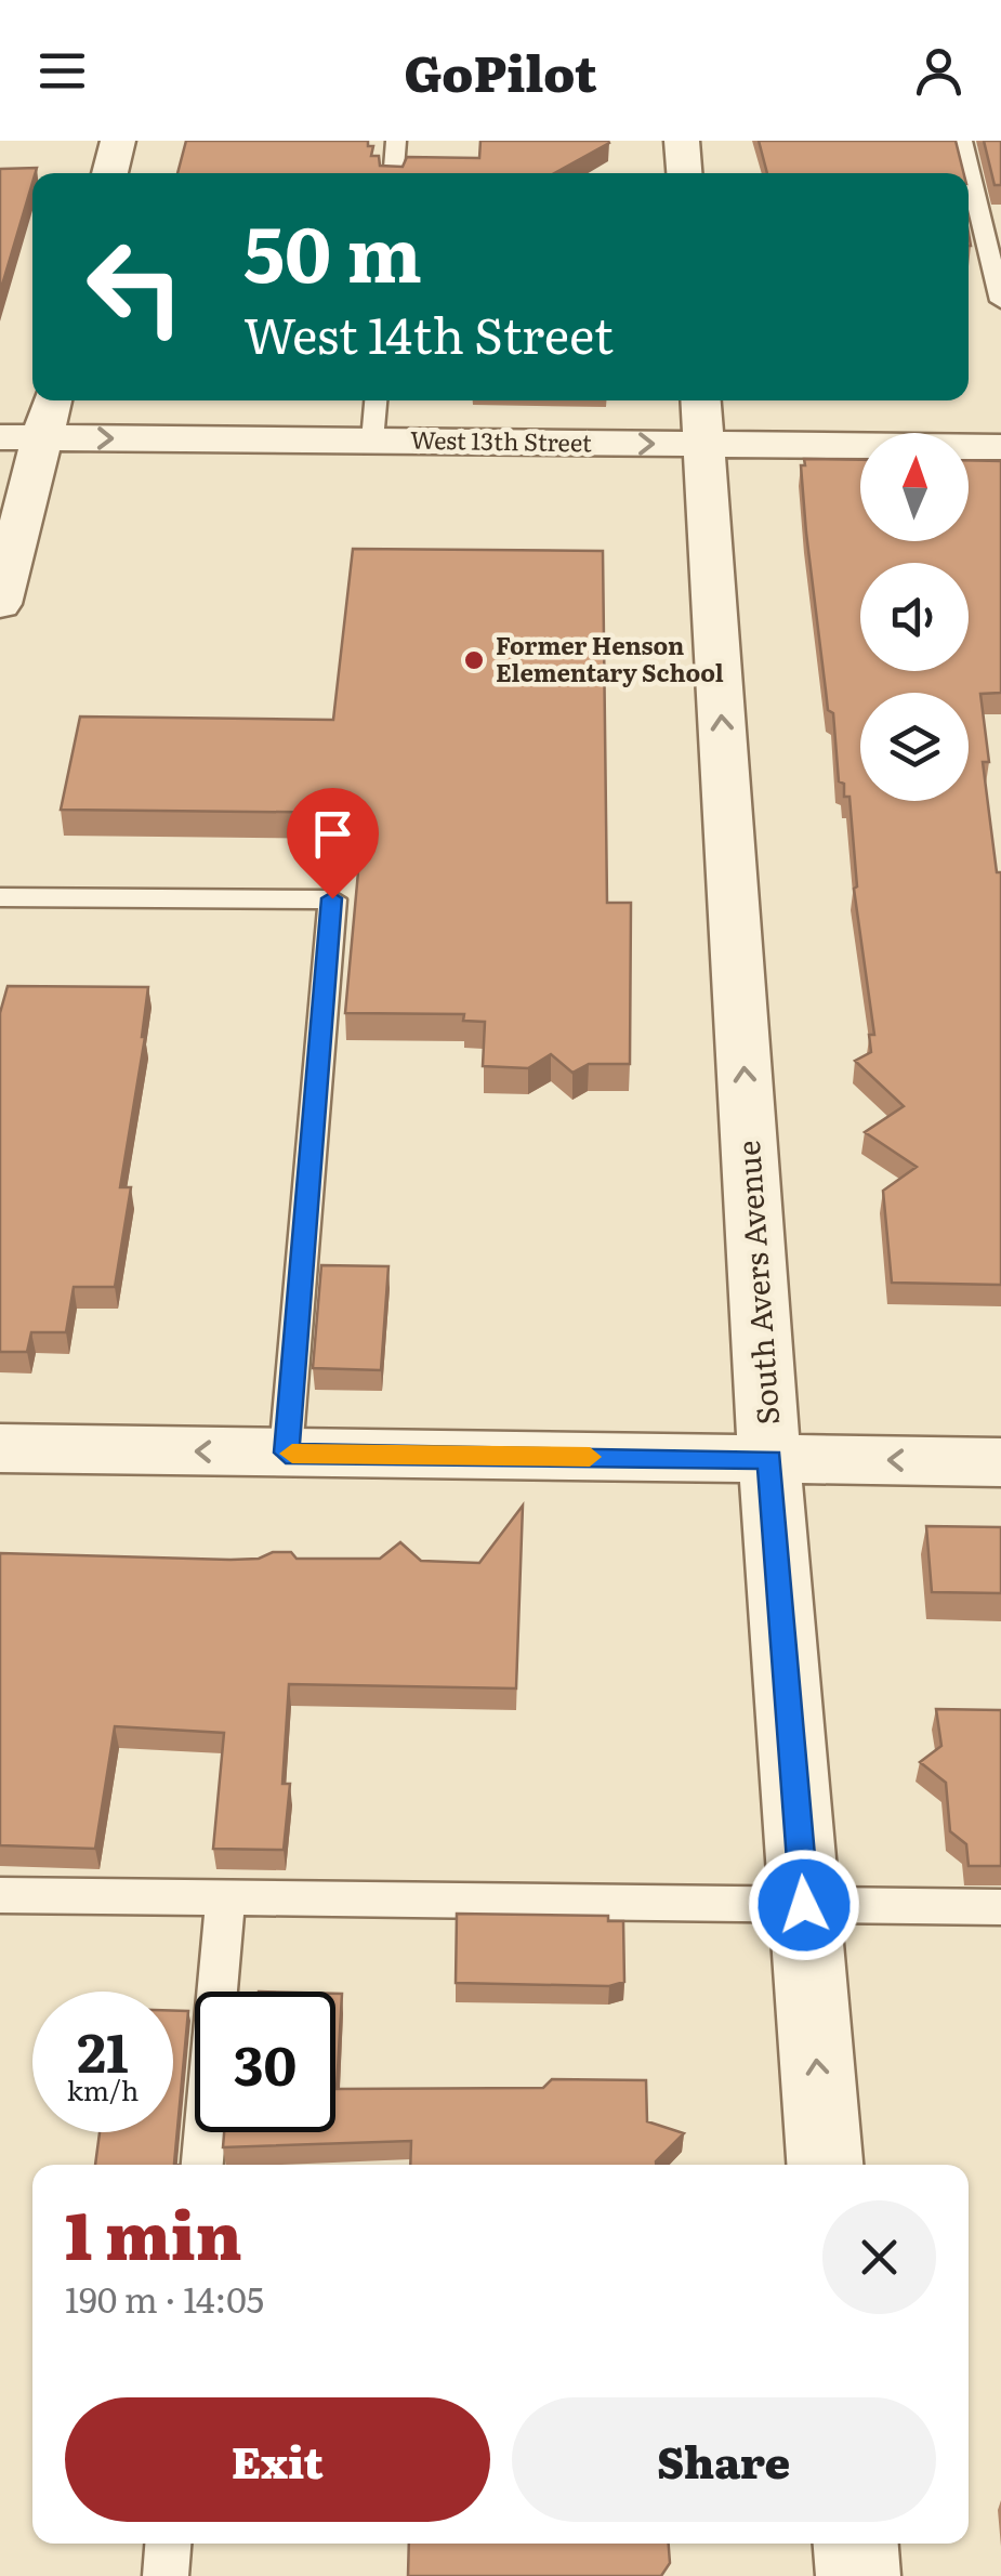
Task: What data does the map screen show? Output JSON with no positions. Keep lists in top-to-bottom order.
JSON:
{
  "streets": {
    "street": ["West 13th Street", "South Avers Avenue"]
  },
  "crossings": [
    ["West 13th Street", "South Avers Avenue"]
  ],
  "one_way": ["West 13th Street", "South Avers Avenue"],
  "places": ["Former Henson Elementary School"],
  "north": "top",
  "page": {
    "header": "GoPilot",
    "turn": ["50 m", "West 14th Street"],
    "speed": "21 km/h",
    "limit": "30",
    "heading": ["1 min", "190 m · 14:05"],
    "buttons": ["Exit", "Share"]
  }
}
